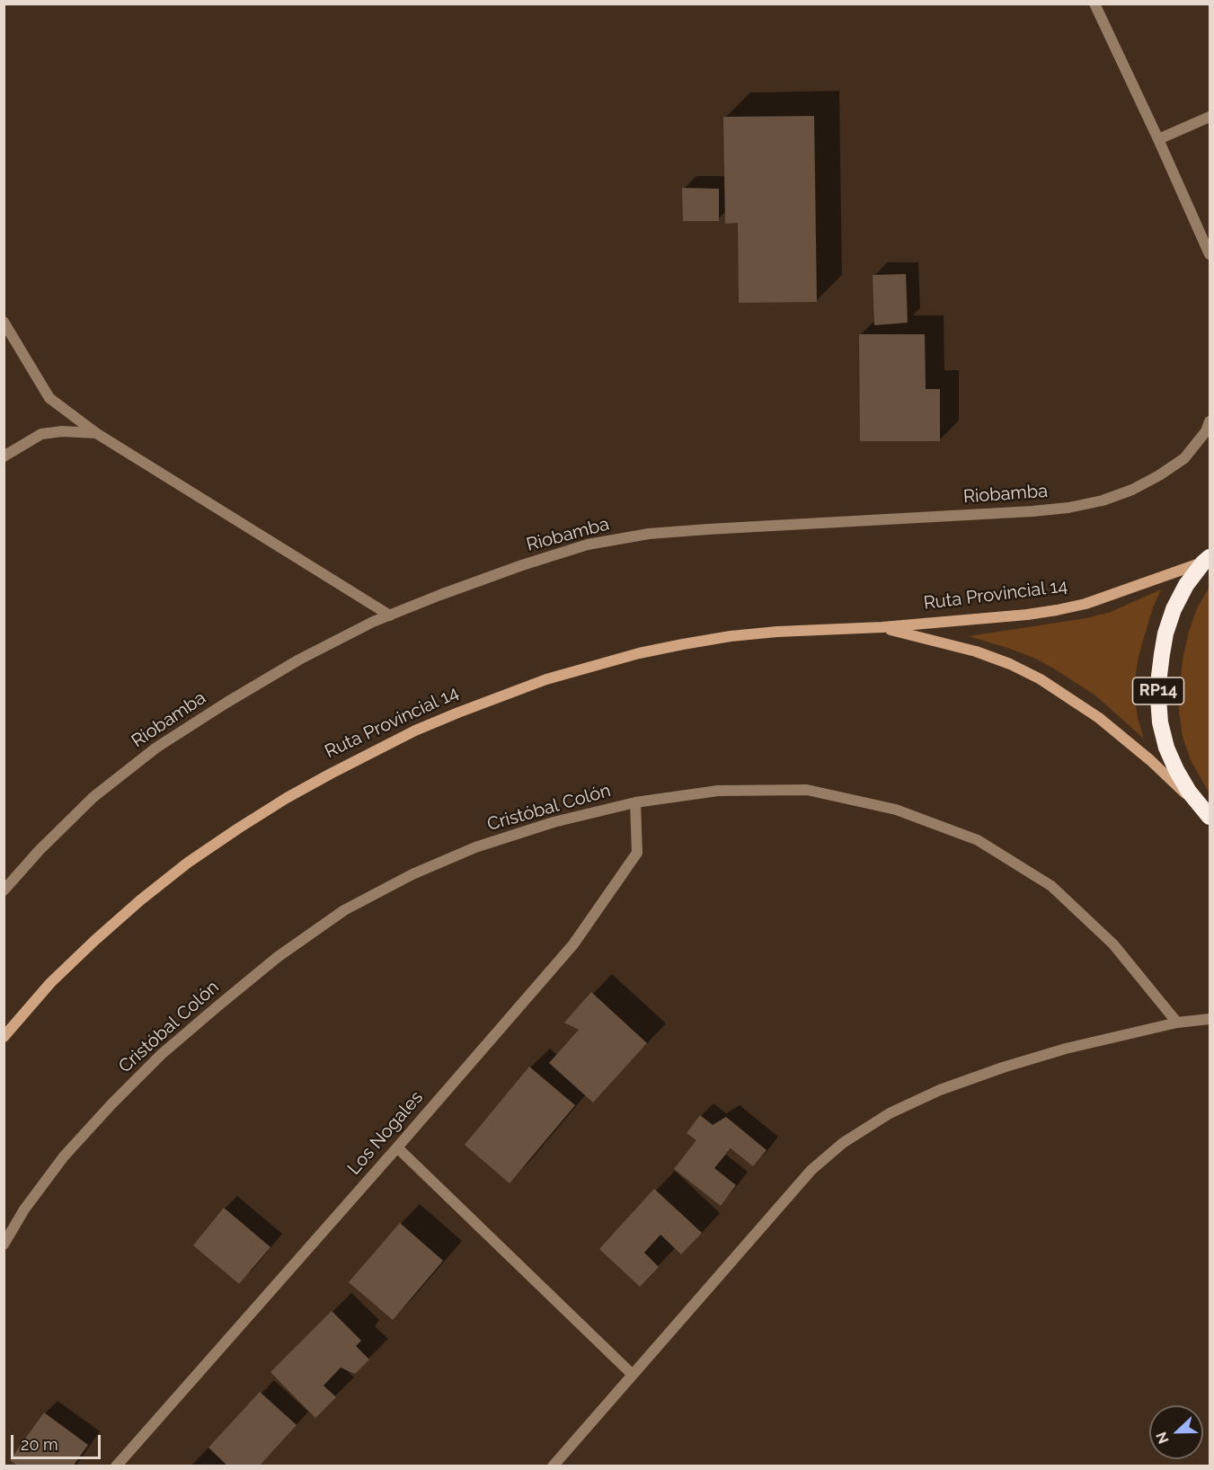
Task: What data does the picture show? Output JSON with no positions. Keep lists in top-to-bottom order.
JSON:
{
  "streets": {
    "highway": ["Ruta Provincial 14", "RP14"],
    "street": ["Riobamba", "Cristóbal Colón", "Los Nogales"]
  },
  "crossings": [
    ["Cristóbal Colón", "Los Nogales"]
  ],
  "scale_bar": "20 m",
  "north": "left"
}
